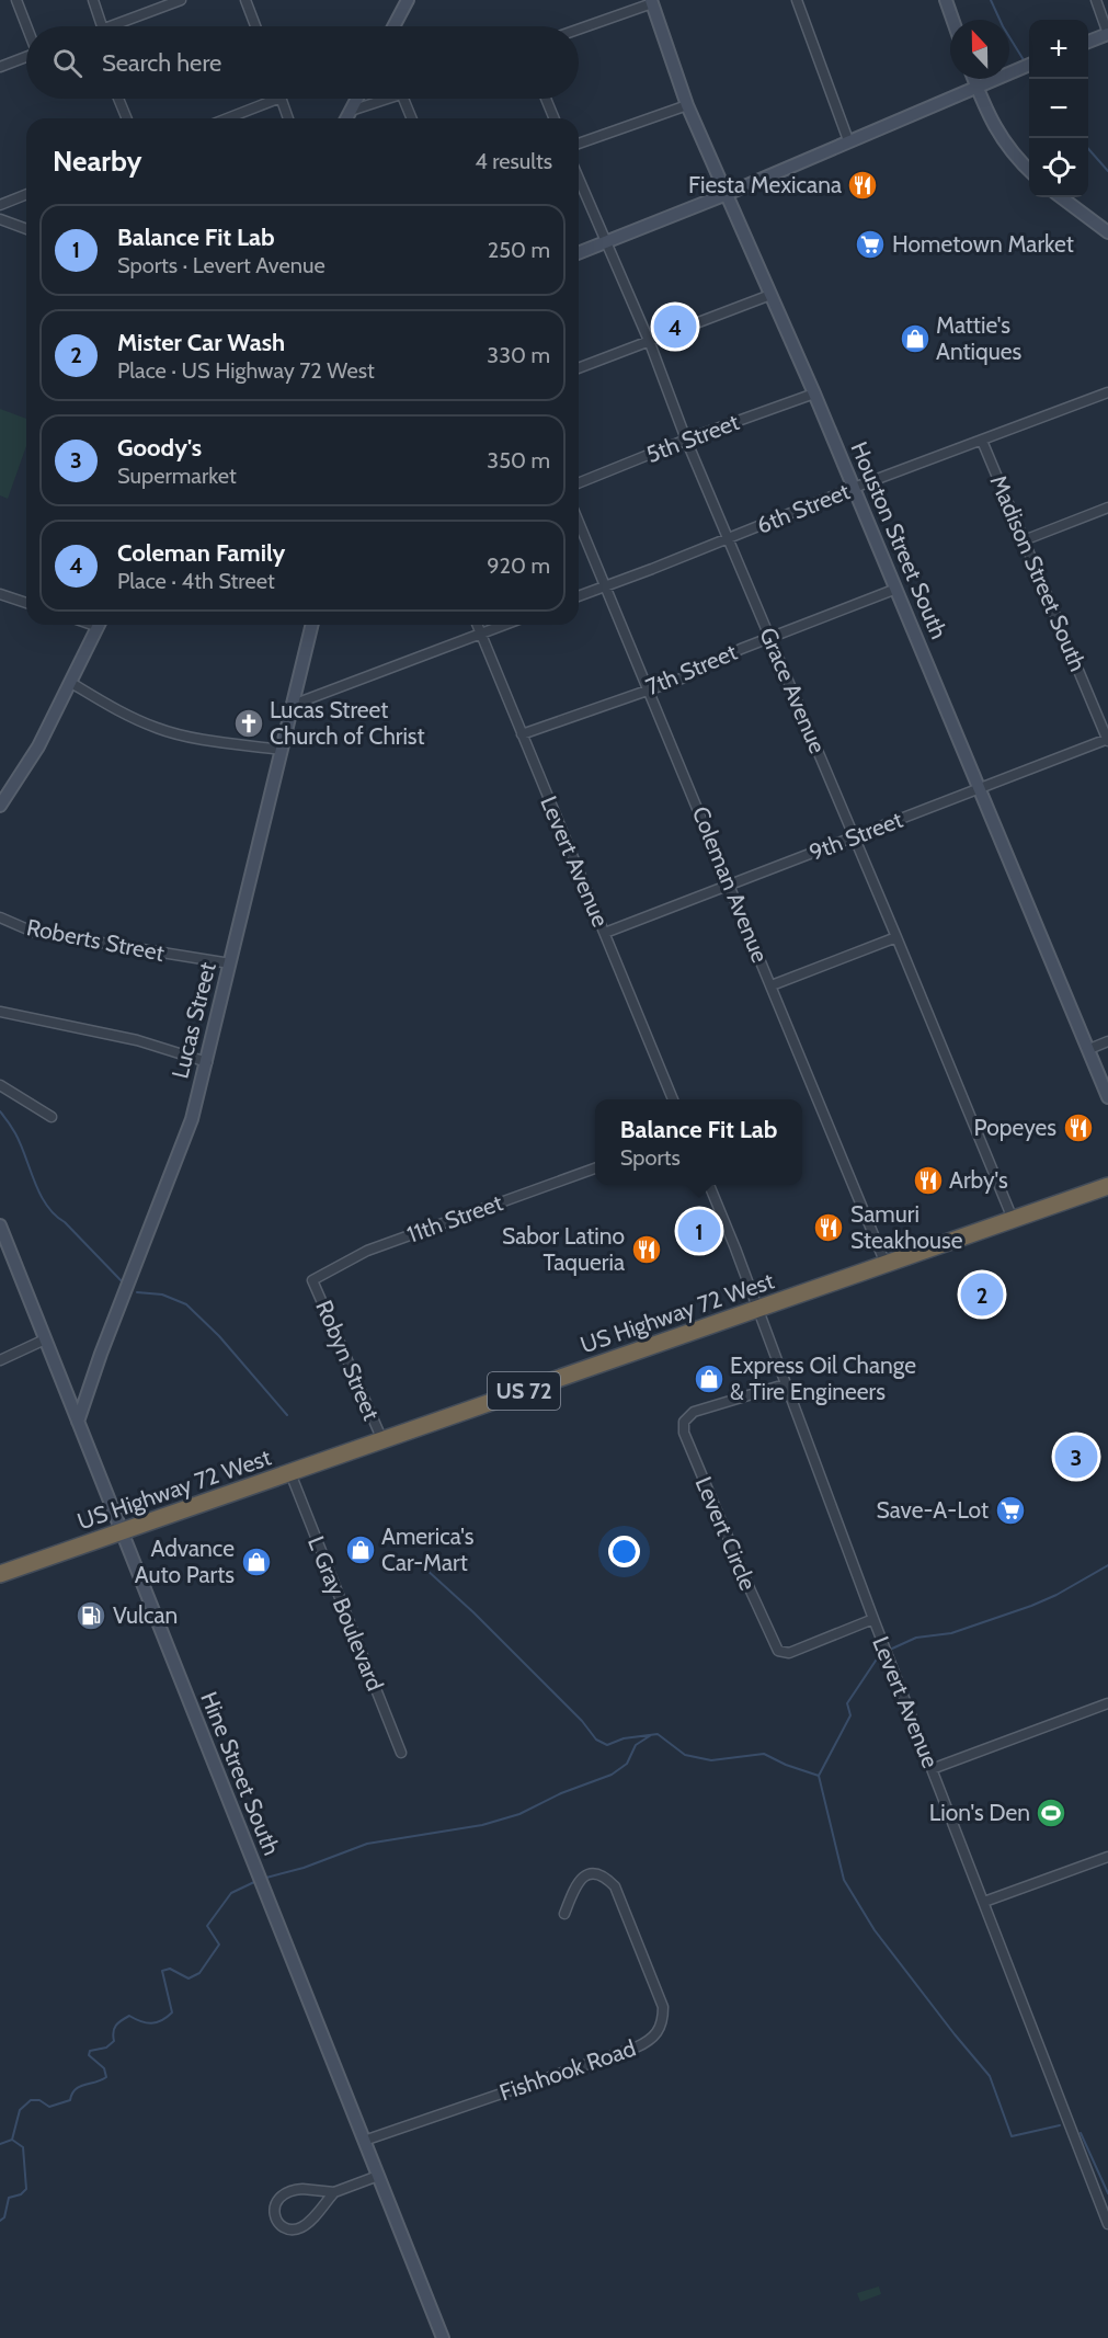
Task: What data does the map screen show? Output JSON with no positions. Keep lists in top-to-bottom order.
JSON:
{
  "streets": {
    "highway": ["US Highway 72 West", "US 72"],
    "street": [
      "5th Street",
      "6th Street",
      "Houston Street South",
      "Madison Street South",
      "7th Street",
      "Grace Avenue",
      "9th Street",
      "Levert Avenue",
      "Coleman Avenue",
      "Roberts Street",
      "Lucas Street",
      "11th Street",
      "Robyn Street",
      "Levert Circle",
      "L Gray Boulevard",
      "Hine Street South",
      "Fishhook Road"
    ]
  },
  "crossings": [
    ["5th Street", "Houston Street South"],
    ["5th Street", "Grace Avenue"],
    ["6th Street", "Houston Street South"],
    ["6th Street", "Madison Street South"],
    ["6th Street", "Grace Avenue"],
    ["6th Street", "Coleman Avenue"],
    ["Houston Street South", "7th Street"],
    ["Houston Street South", "9th Street"],
    ["Madison Street South", "9th Street"],
    ["7th Street", "Grace Avenue"],
    ["7th Street", "Levert Avenue"],
    ["7th Street", "Coleman Avenue"],
    ["Grace Avenue", "9th Street"],
    ["Grace Avenue", "US Highway 72 West"],
    ["9th Street", "Levert Avenue"],
    ["9th Street", "Coleman Avenue"],
    ["Levert Avenue", "US Highway 72 West"],
    ["Levert Avenue", "Levert Circle"],
    ["Coleman Avenue", "US Highway 72 West"],
    ["Roberts Street", "Lucas Street"],
    ["Lucas Street", "Hine Street South"],
    ["11th Street", "Robyn Street"],
    ["US Highway 72 West", "Robyn Street"],
    ["US Highway 72 West", "L Gray Boulevard"],
    ["US Highway 72 West", "Hine Street South"],
    ["Hine Street South", "Fishhook Road"]
  ],
  "places": {
    "restaurant": [
      "Fiesta Mexicana",
      "Popeyes",
      "Arby's",
      "Samuri Steakhouse",
      "Sabor Latino Taqueria"
    ],
    "supermarket": ["Hometown Market", "Save-A-Lot"],
    "shop": [
      "Mattie's Antiques",
      "Express Oil Change & Tire Engineers",
      "America's Car-Mart",
      "Advance Auto Parts"
    ],
    "church": ["Lucas Street Church of Christ"],
    "fuel station": ["Vulcan"],
    "sports": ["Lion's Den"]
  },
  "north": "top",
  "page": {
    "map_buttons": ["+", "−"],
    "search": "Search here",
    "heading": ["Nearby", "4 results"],
    "list": [
      {
        "mark": "1",
        "name": "Balance Fit Lab",
        "note": "Sports · Levert Avenue",
        "value": "250 m"
      },
      {
        "mark": "2",
        "name": "Mister Car Wash",
        "note": "Place · US Highway 72 West",
        "value": "330 m"
      },
      {
        "mark": "3",
        "name": "Goody's",
        "note": "Supermarket",
        "value": "350 m"
      },
      {
        "mark": "4",
        "name": "Coleman Family",
        "note": "Place · 4th Street",
        "value": "920 m"
      }
    ],
    "pins": [
      "4",
      "1",
      "2",
      "3"
    ],
    "popup": ["Balance Fit Lab", "Sports"]
  }
}
